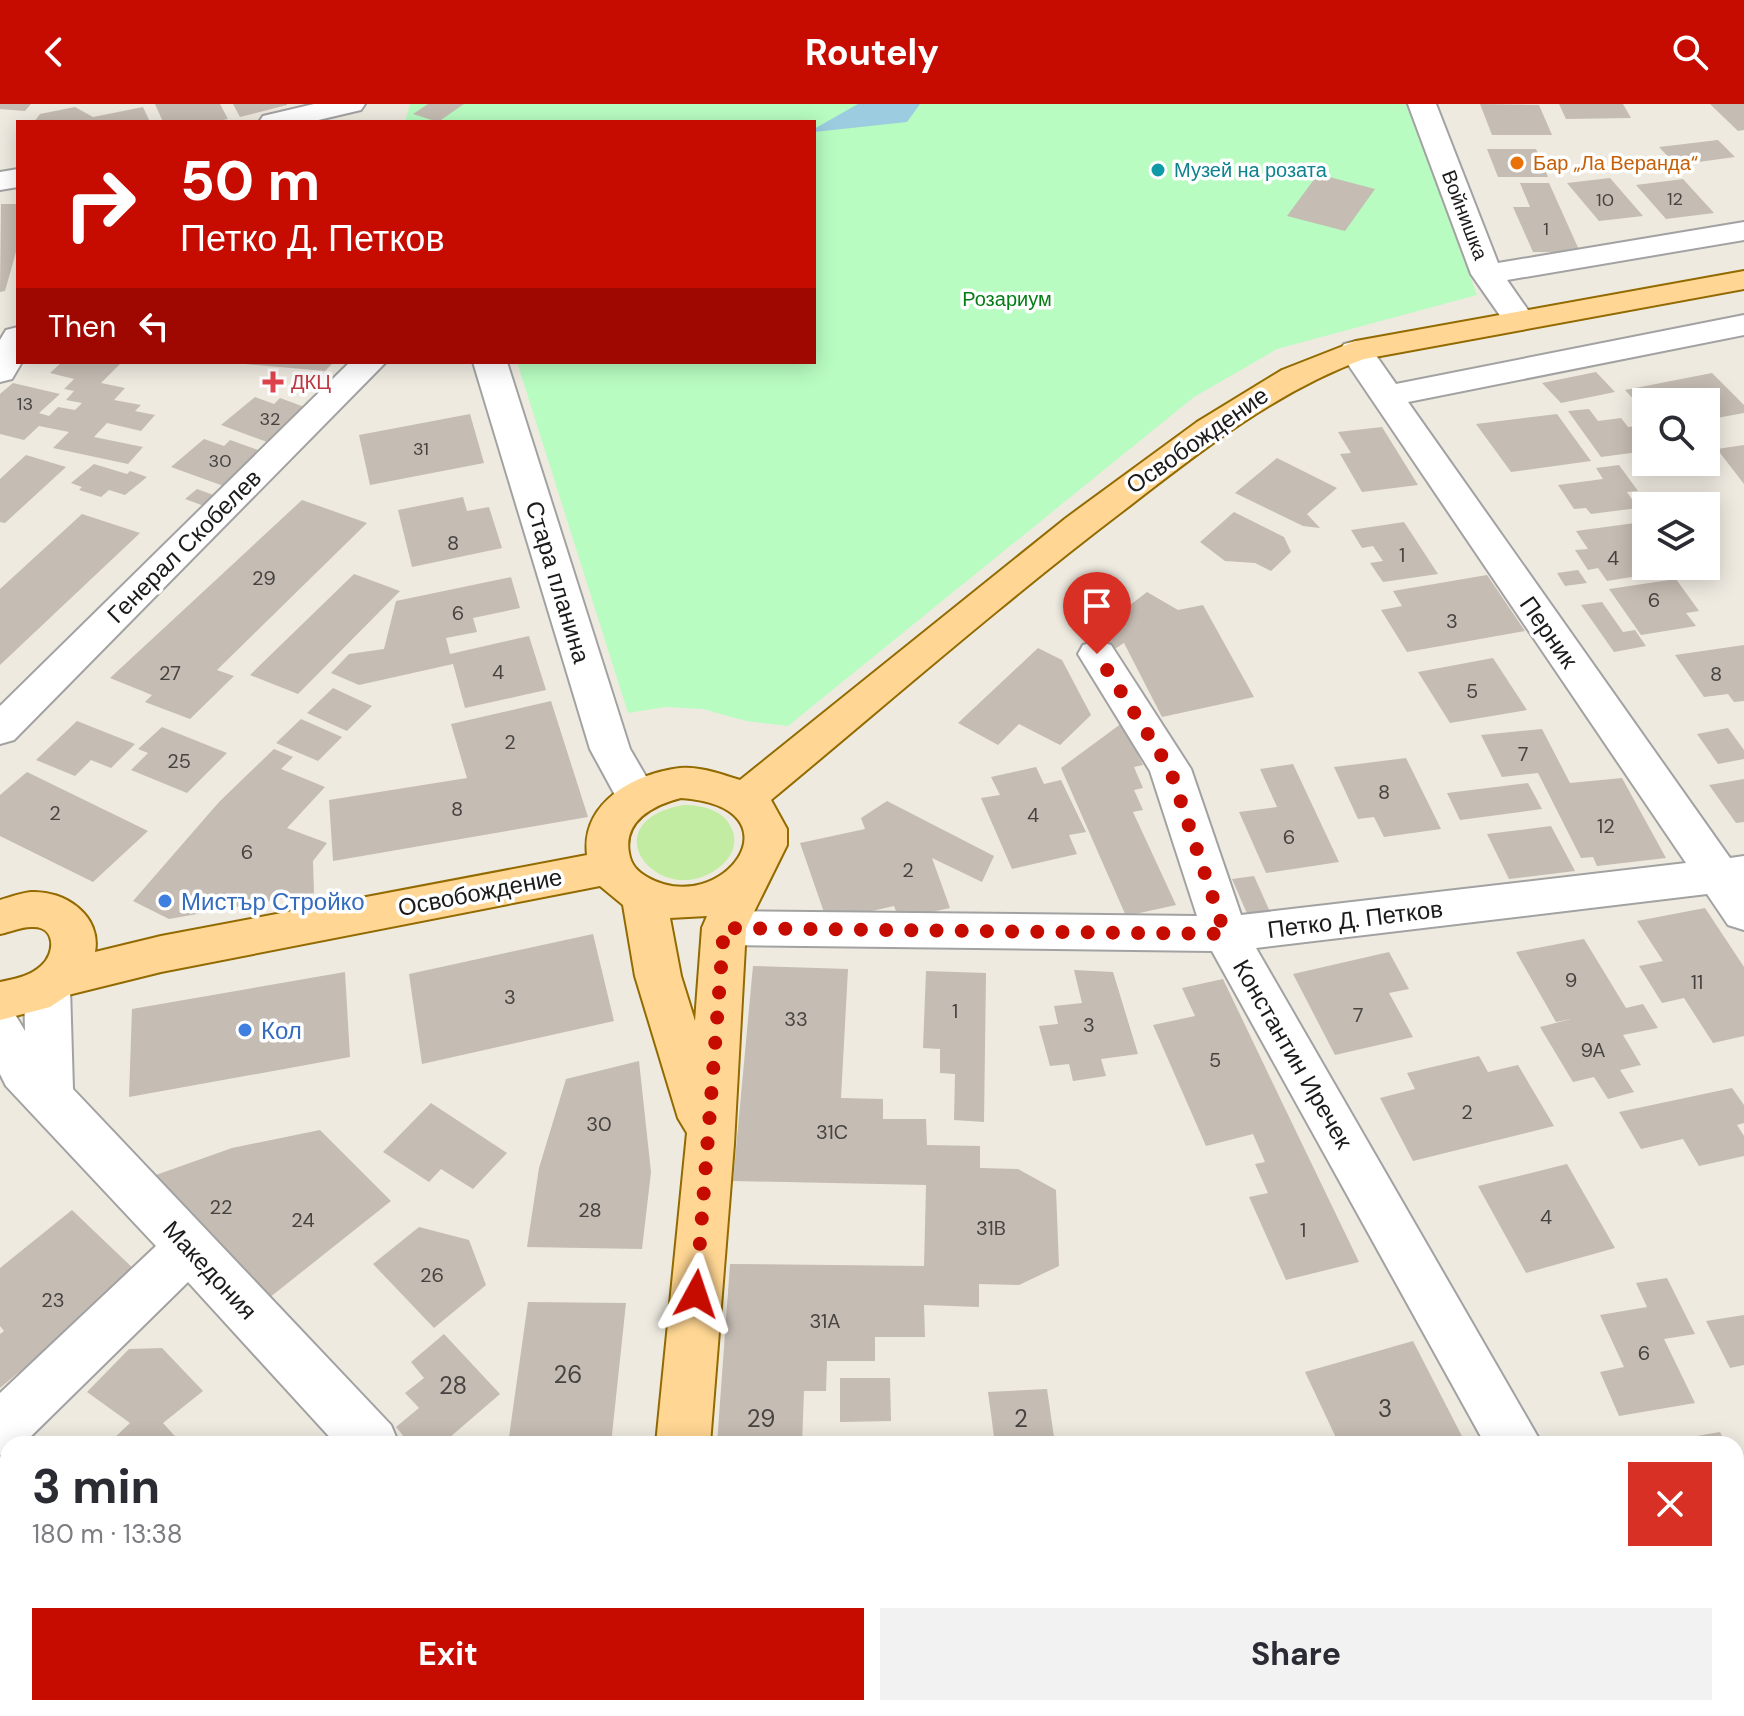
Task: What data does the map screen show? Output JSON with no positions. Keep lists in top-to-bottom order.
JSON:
{
  "streets": {
    "main road": ["Освобождение"],
    "street": [
      "Войнишка",
      "Генерал Скобелев",
      "Стара планина",
      "Перник",
      "Петко Д. Петков",
      "Константин Иречек",
      "Македония"
    ]
  },
  "crossings": [
    ["Войнишка", "Освобождение"],
    ["Освобождение", "Стара планина"],
    ["Освобождение", "Перник"],
    ["Перник", "Петко Д. Петков"],
    ["Петко Д. Петков", "Константин Иречек"]
  ],
  "parks": ["Розариум"],
  "places": {
    "other": [
      "Бар „Ла Веранда“",
      "Музей на розата",
      "Мистър Стройко",
      "Кол"
    ],
    "health": ["ДКЦ"]
  },
  "house_numbers": [
    "12",
    "10",
    "1",
    "13",
    "32",
    "31",
    "30",
    "8",
    "1",
    "4",
    "29",
    "6",
    "6",
    "3",
    "4",
    "27",
    "8",
    "5",
    "2",
    "7",
    "25",
    "8",
    "8",
    "2",
    "4",
    "12",
    "6",
    "6",
    "2",
    "9",
    "11",
    "3",
    "1",
    "7",
    "33",
    "3",
    "9A",
    "5",
    "2",
    "30",
    "31C",
    "22",
    "28",
    "4",
    "24",
    "31B",
    "1",
    "26",
    "23",
    "31A",
    "6",
    "26",
    "28",
    "3",
    "29",
    "2"
  ],
  "page": {
    "header": "Routely",
    "turn": ["50 m", "Петко Д. Петков"],
    "then": "Then",
    "heading": ["3 min", "180 m · 13:38"],
    "buttons": ["Exit", "Share"]
  }
}
